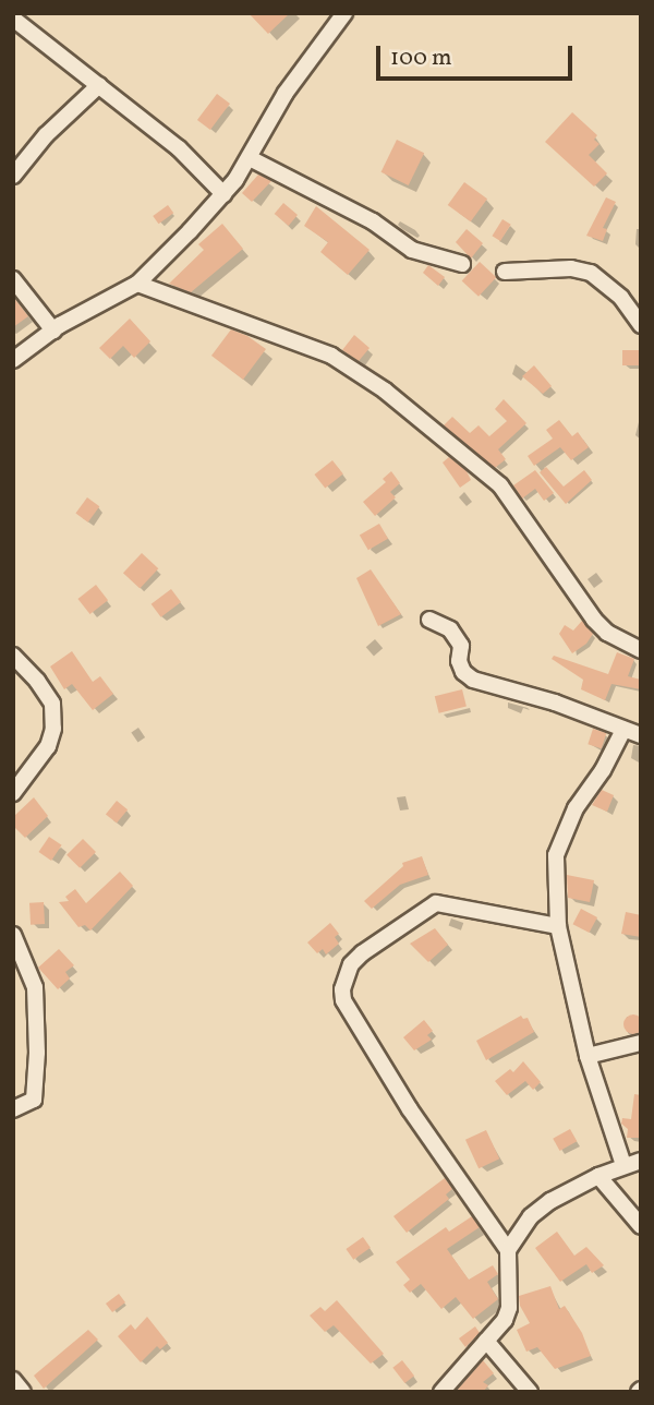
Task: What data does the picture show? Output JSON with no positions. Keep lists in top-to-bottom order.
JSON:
{
  "scale_bar": "100 m"
}
